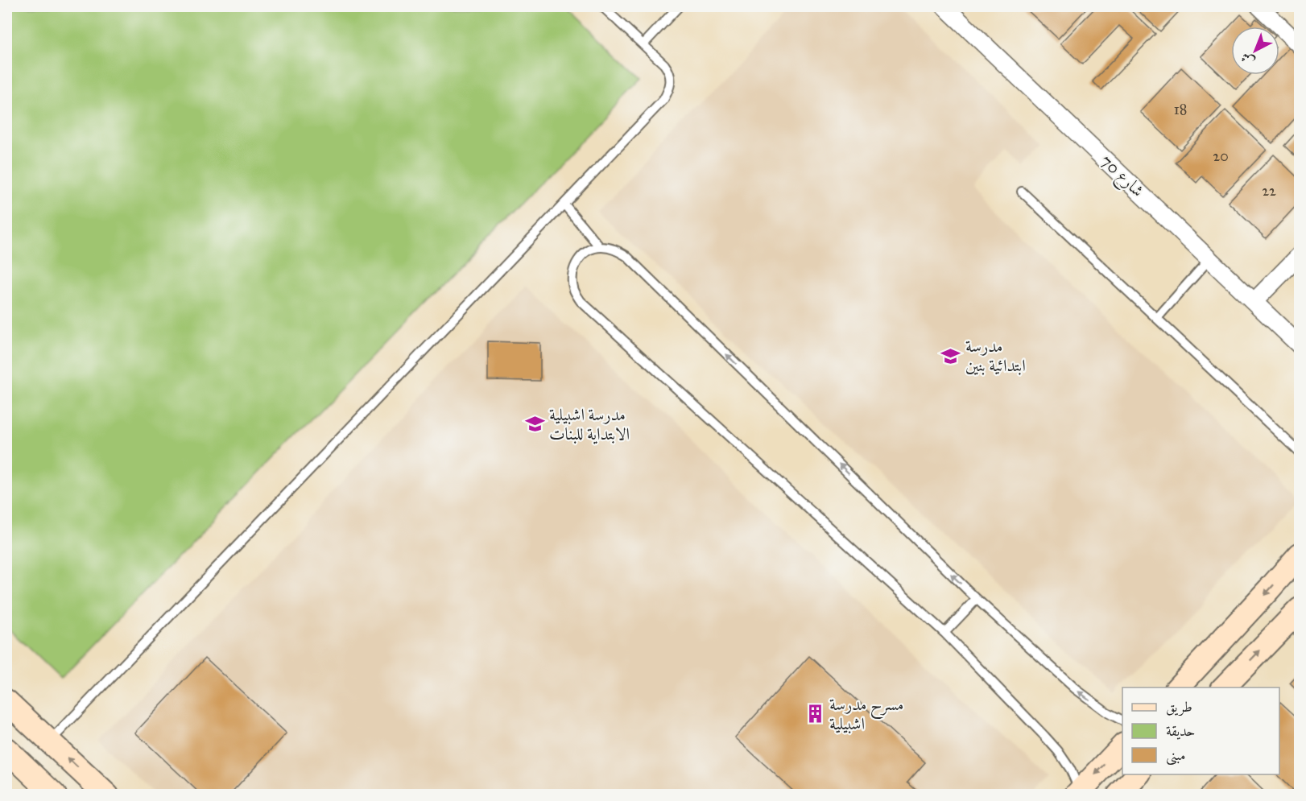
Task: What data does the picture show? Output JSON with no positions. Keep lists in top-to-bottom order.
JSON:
{
  "streets": {
    "street": ["شارع 70"]
  },
  "places": {
    "school or university": ["مدرسة ابتدائية بنين", "مدرسة اشبيلية الابتداية للبنات"],
    "building": ["مسرح مدرسة اشبيلية"]
  },
  "house_numbers": ["18", "20", "22"],
  "legend": ["طريق", "حديقة", "مبنى"],
  "north": "bottom left"
}
